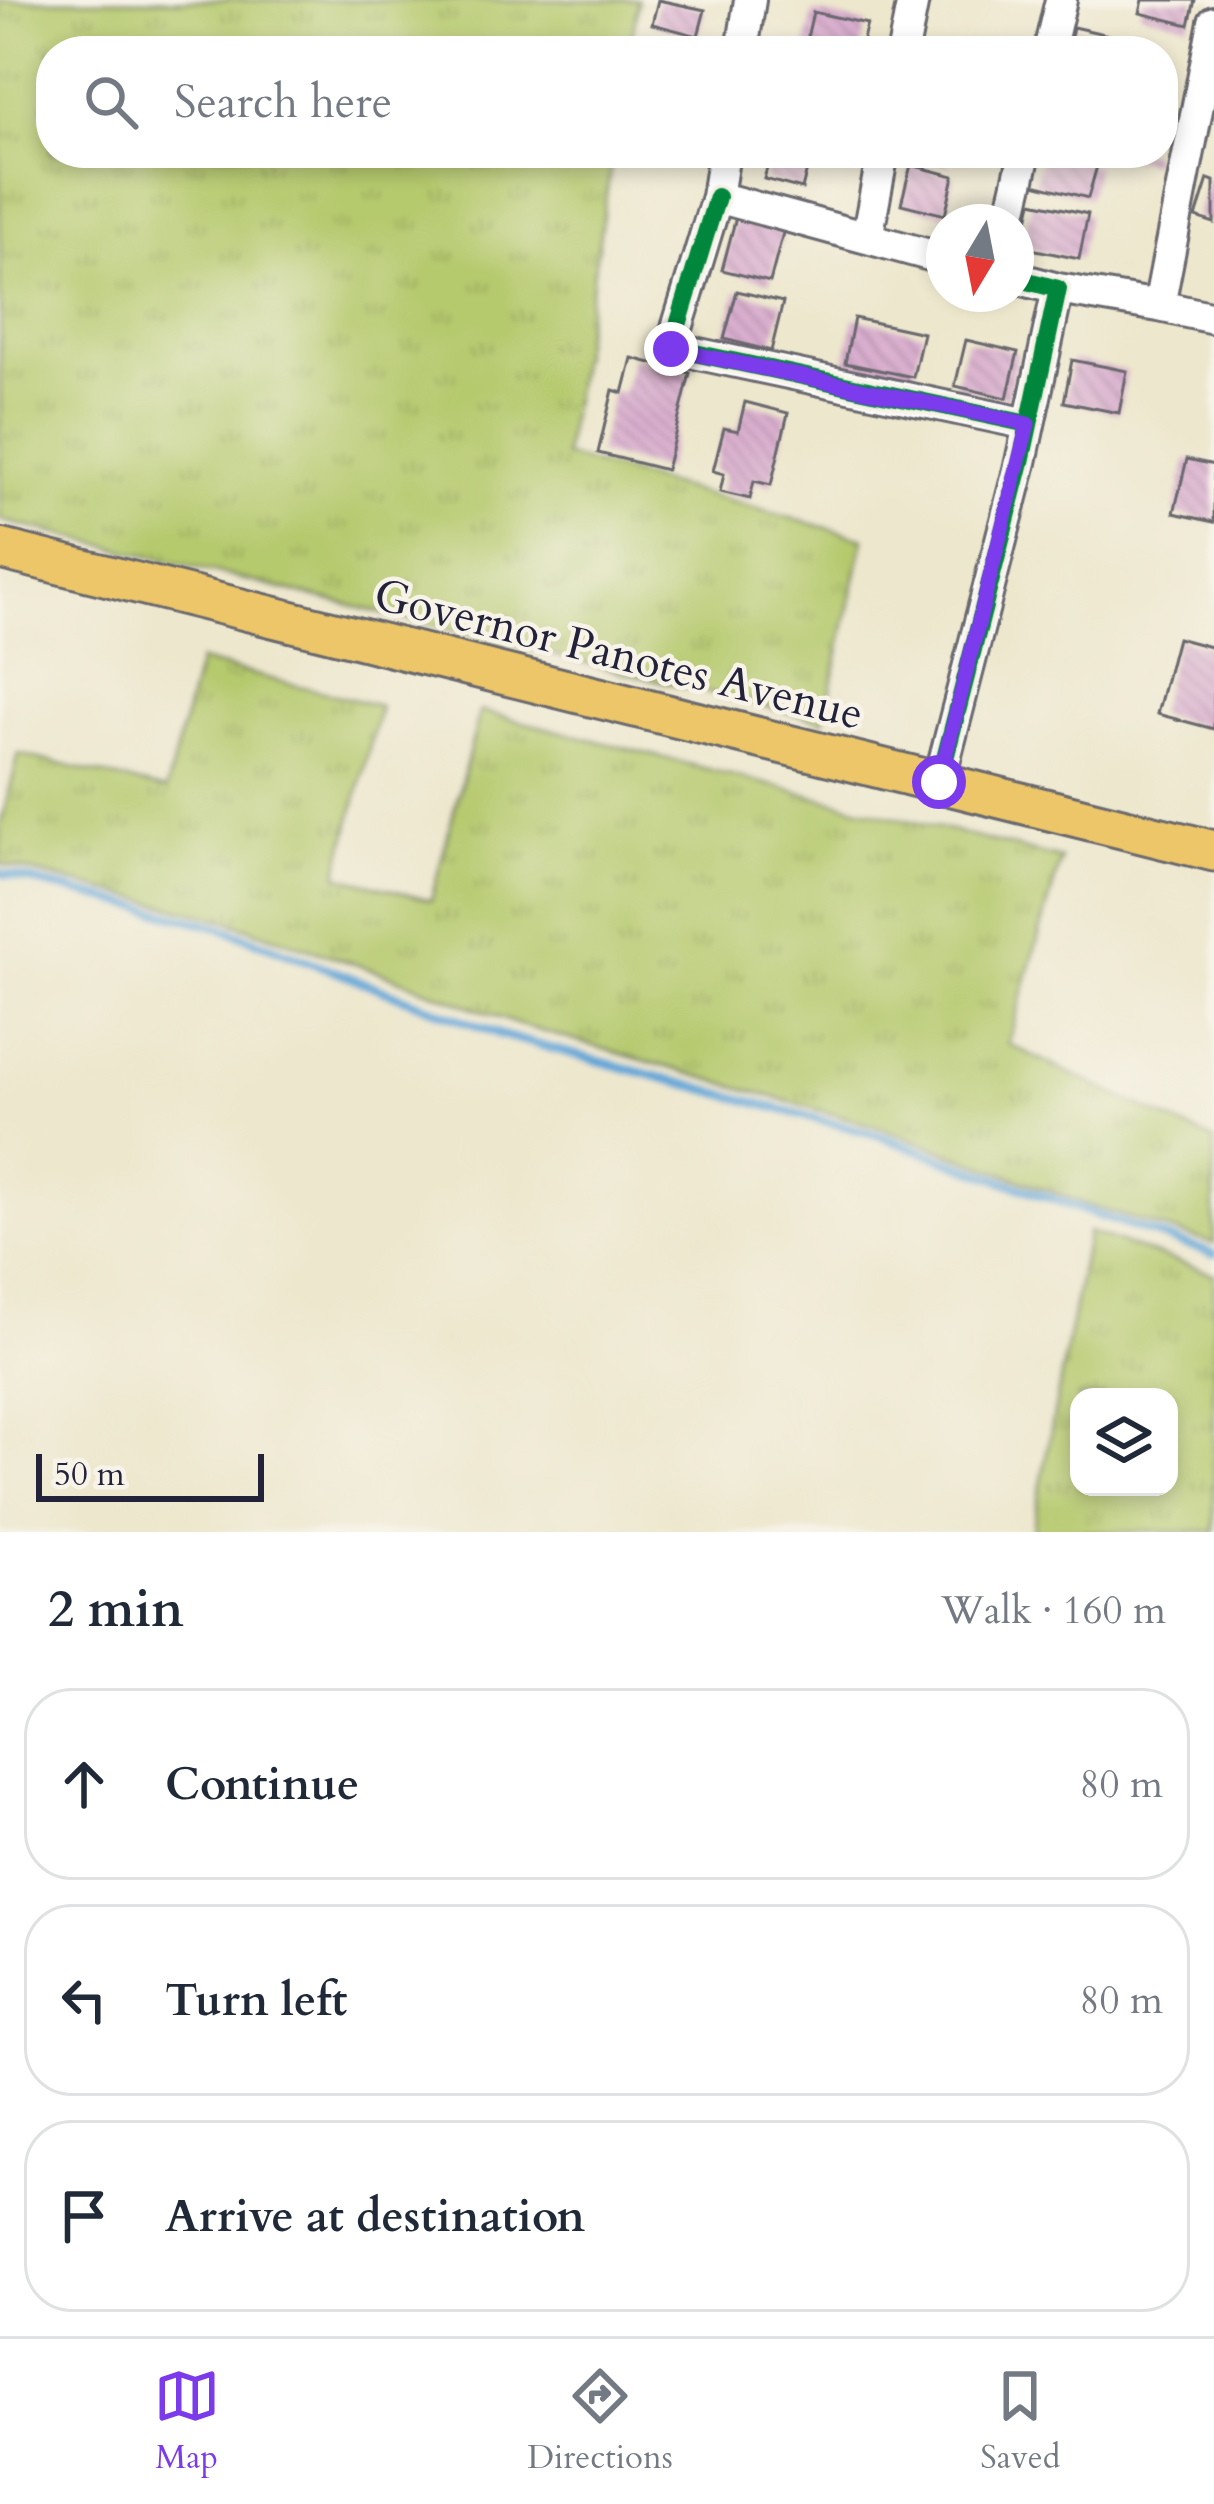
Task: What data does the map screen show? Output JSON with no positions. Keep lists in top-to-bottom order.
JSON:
{
  "streets": {
    "main road": ["Governor Panotes Avenue"]
  },
  "scale_bar": "50 m",
  "north": "bottom",
  "page": {
    "search": "Search here",
    "scale": "50 m",
    "heading": ["2 min", "Walk · 160 m"],
    "list": [
      ["Continue", "80 m"],
      ["Turn left", "80 m"],
      "Arrive at destination"
    ],
    "nav": ["Map", "Directions", "Saved"]
  }
}
